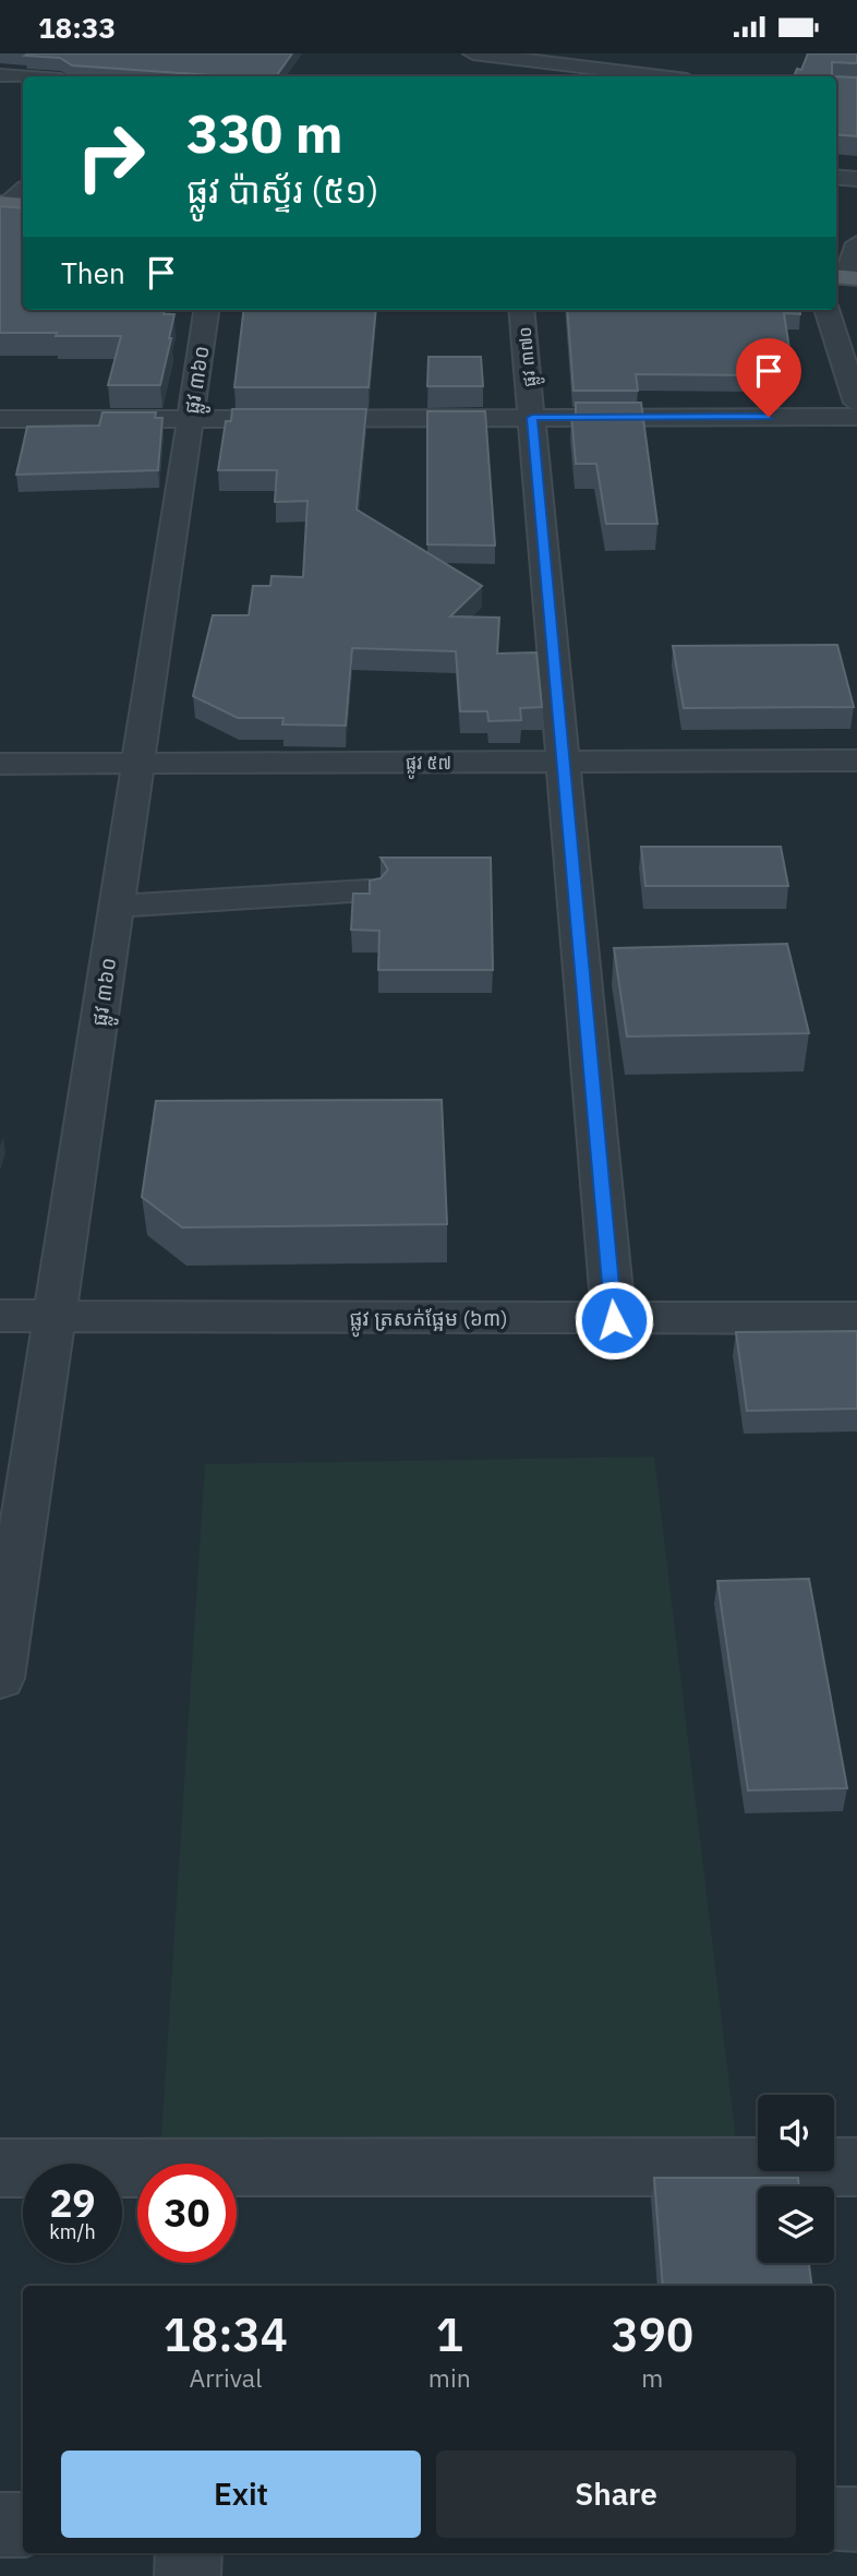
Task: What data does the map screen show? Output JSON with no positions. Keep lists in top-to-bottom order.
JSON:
{
  "streets": {
    "street": [
      "ផ្លូវ ៣៧០",
      "ផ្លូវ ៣៦០",
      "ផ្លូវ ៥៧",
      "ផ្លូវ ត្រសក់ផ្អែម (៦៣)"
    ]
  },
  "crossings": [
    ["ផ្លូវ ៣៧០", "ផ្លូវ ៥៧"],
    ["ផ្លូវ ៣៧០", "ផ្លូវ ត្រសក់ផ្អែម (៦៣)"],
    ["ផ្លូវ ៣៦០", "ផ្លូវ ៥៧"],
    ["ផ្លូវ ៣៦០", "ផ្លូវ ត្រសក់ផ្អែម (៦៣)"]
  ],
  "page": {
    "status": "18:33",
    "turn": ["330 m", "ផ្លូវ ប៉ាស្ទ័រ (៥១)"],
    "then": "Then",
    "speed": "29 km/h",
    "limit": "30",
    "eta": [
      "18:34",
      "Arrival",
      "1",
      "min",
      "390",
      "m"
    ],
    "buttons": ["Exit", "Share"]
  }
}
